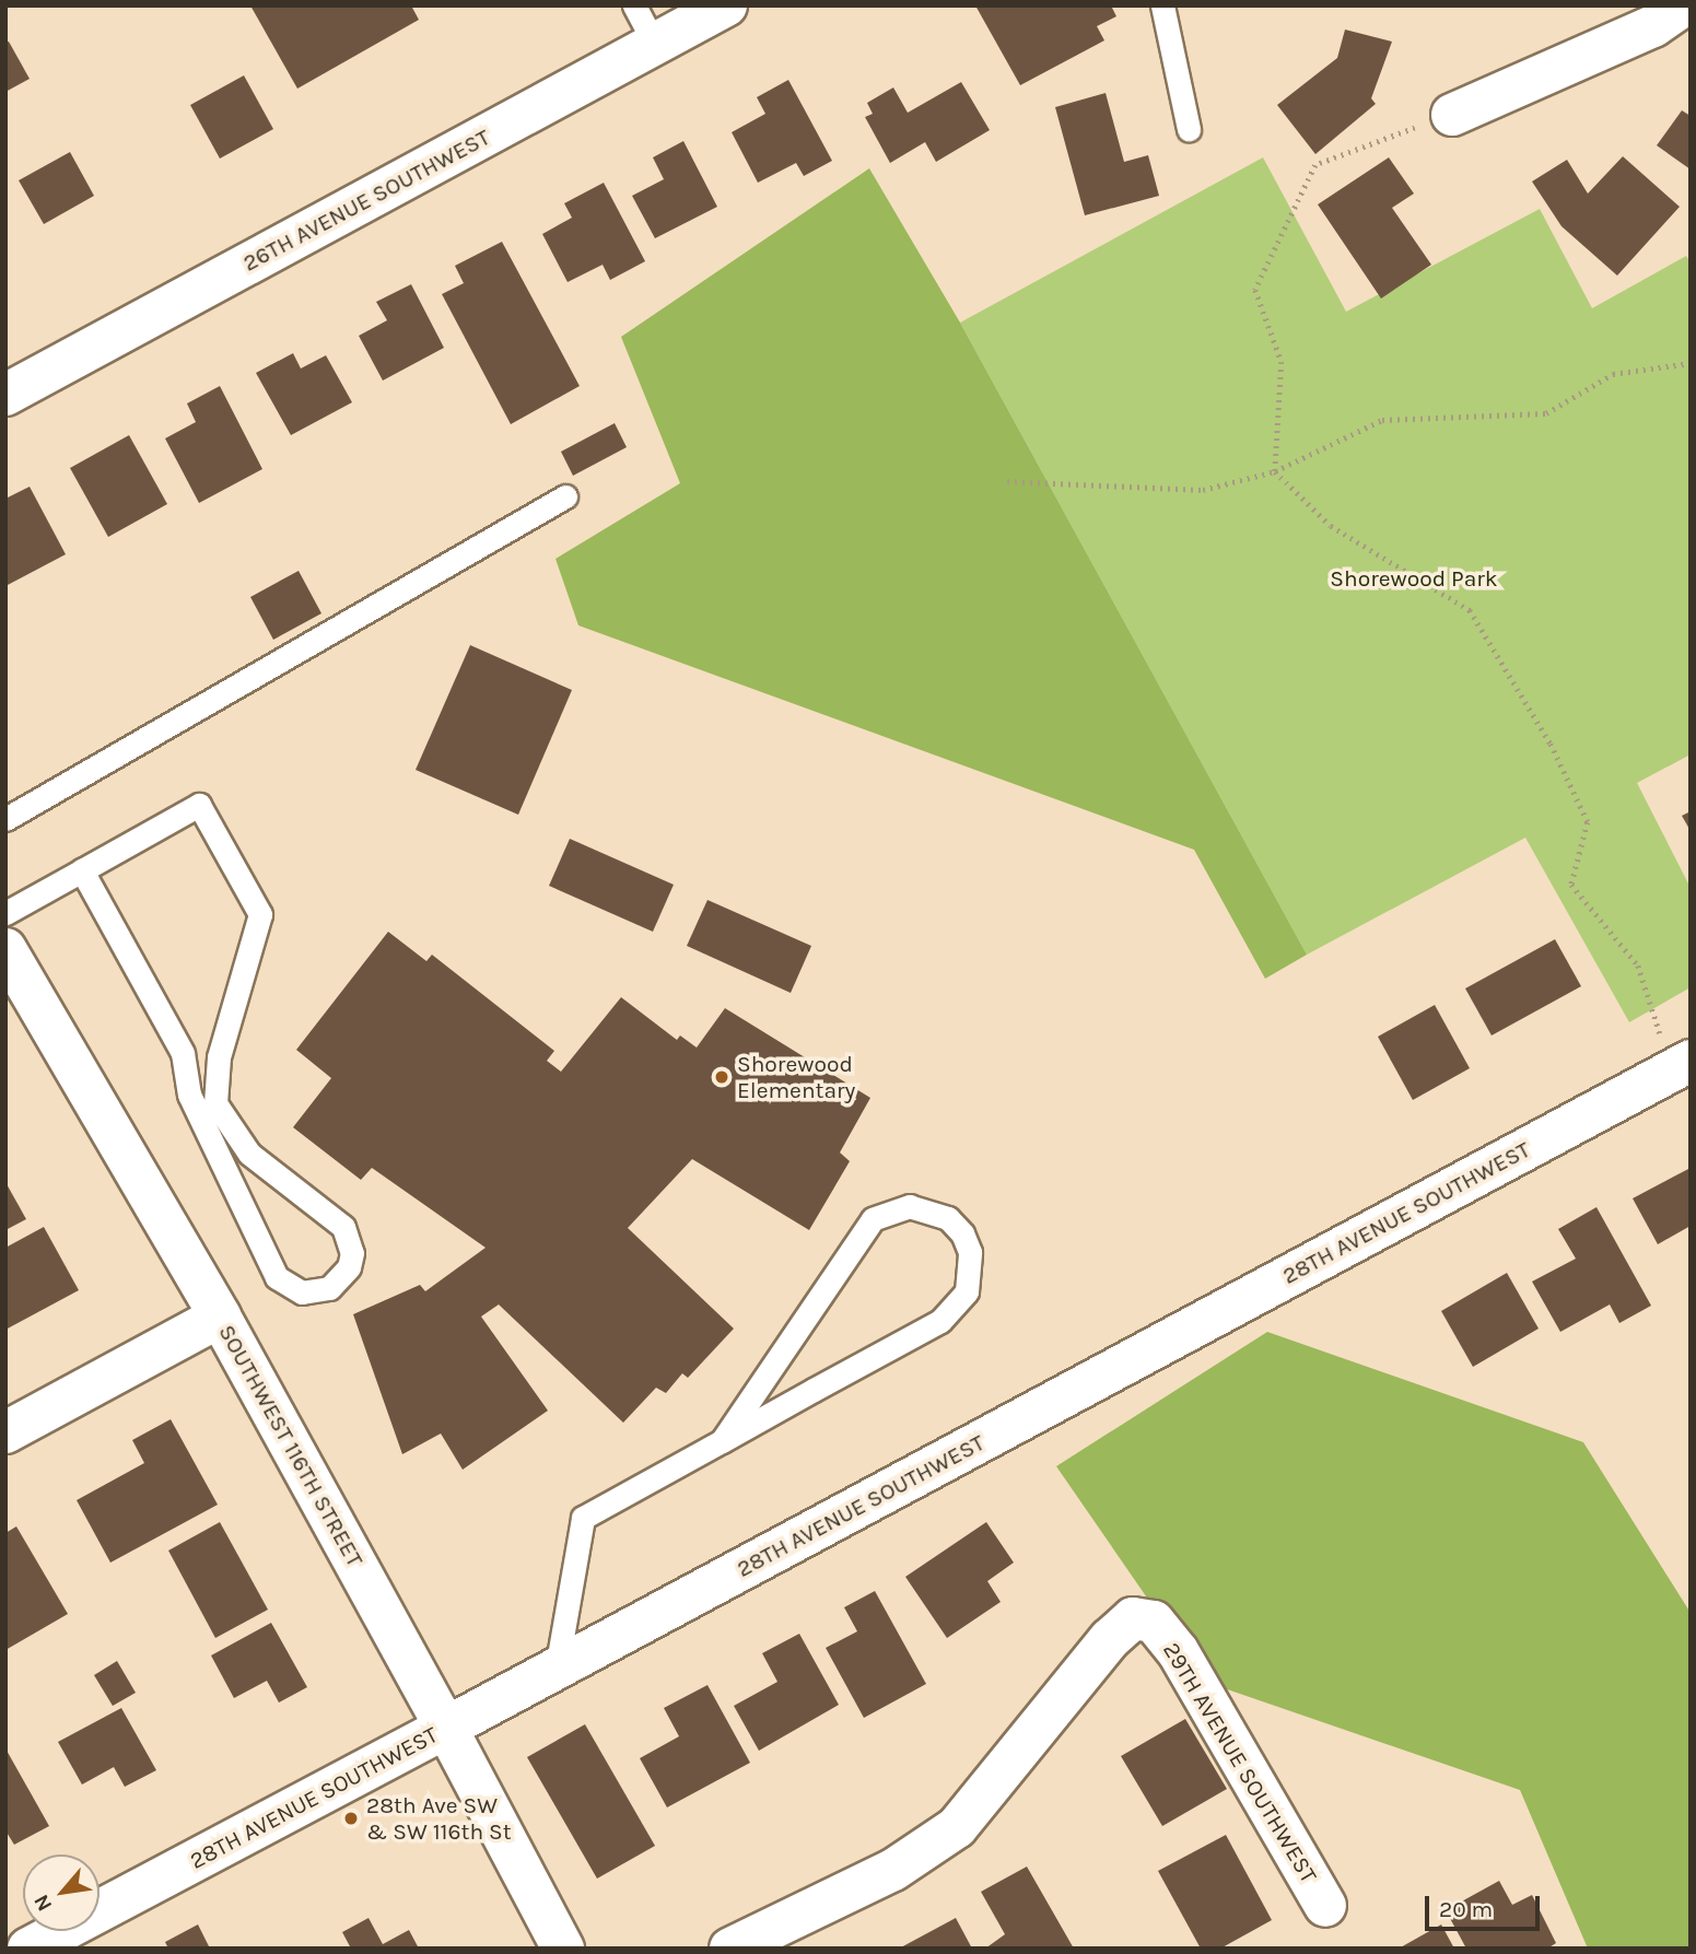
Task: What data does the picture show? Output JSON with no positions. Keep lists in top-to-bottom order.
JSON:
{
  "streets": {
    "street": [
      "26TH AVENUE SOUTHWEST",
      "28TH AVENUE SOUTHWEST",
      "SOUTHWEST 116TH STREET",
      "29TH AVENUE SOUTHWEST"
    ]
  },
  "crossings": [
    ["28TH AVENUE SOUTHWEST", "SOUTHWEST 116TH STREET"]
  ],
  "parks": ["Shorewood Park"],
  "places": ["Shorewood Elementary", "28th Ave SW & SW 116th St"],
  "scale_bar": "20 m",
  "north": "bottom left"
}
